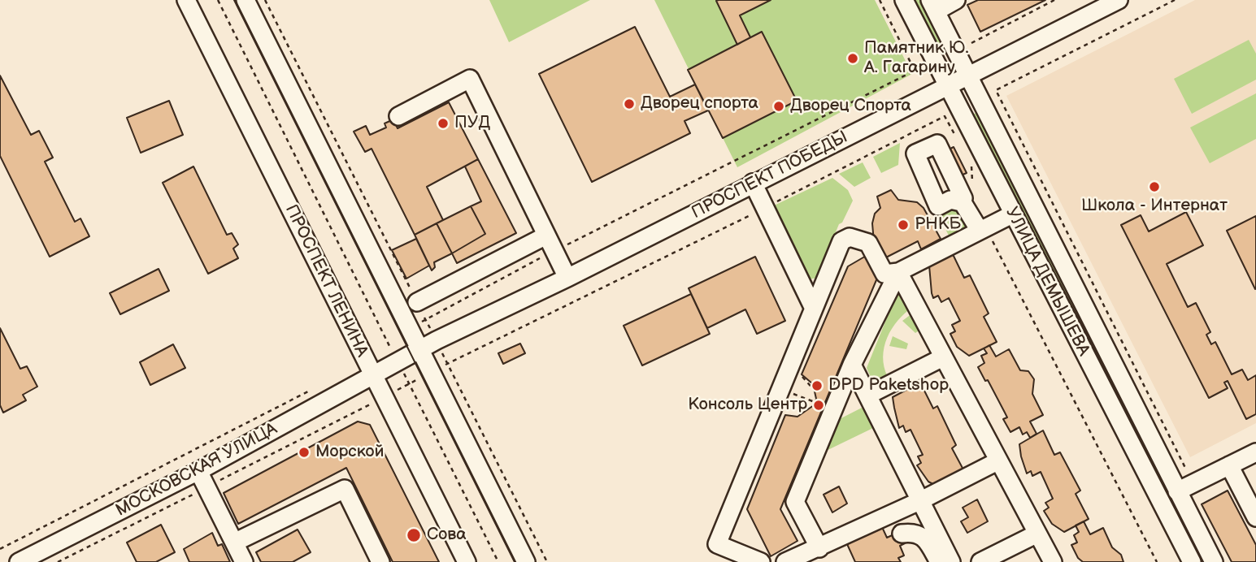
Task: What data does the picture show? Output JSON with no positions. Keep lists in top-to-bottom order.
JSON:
{
  "streets": {
    "street": [
      "ПРОСПЕКТ ПОБЕДЫ",
      "ПРОСПЕКТ ЛЕНИНА",
      "УЛИЦА ДЕМЫШЕВА",
      "МОСКОВСКАЯ УЛИЦА"
    ]
  },
  "crossings": [
    ["ПРОСПЕКТ ПОБЕДЫ", "УЛИЦА ДЕМЫШЕВА"],
    ["ПРОСПЕКТ ПОБЕДЫ", "МОСКОВСКАЯ УЛИЦА"],
    ["ПРОСПЕКТ ЛЕНИНА", "МОСКОВСКАЯ УЛИЦА"]
  ],
  "places": [
    "Памятник Ю. А. Гагарину",
    "Дворец спорта",
    "Дворец Спорта",
    "ПУД",
    "Школа - Интернат",
    "РНКБ",
    "DPD Paketshop",
    "Консоль Центр",
    "Морской",
    "Сова"
  ]
}
